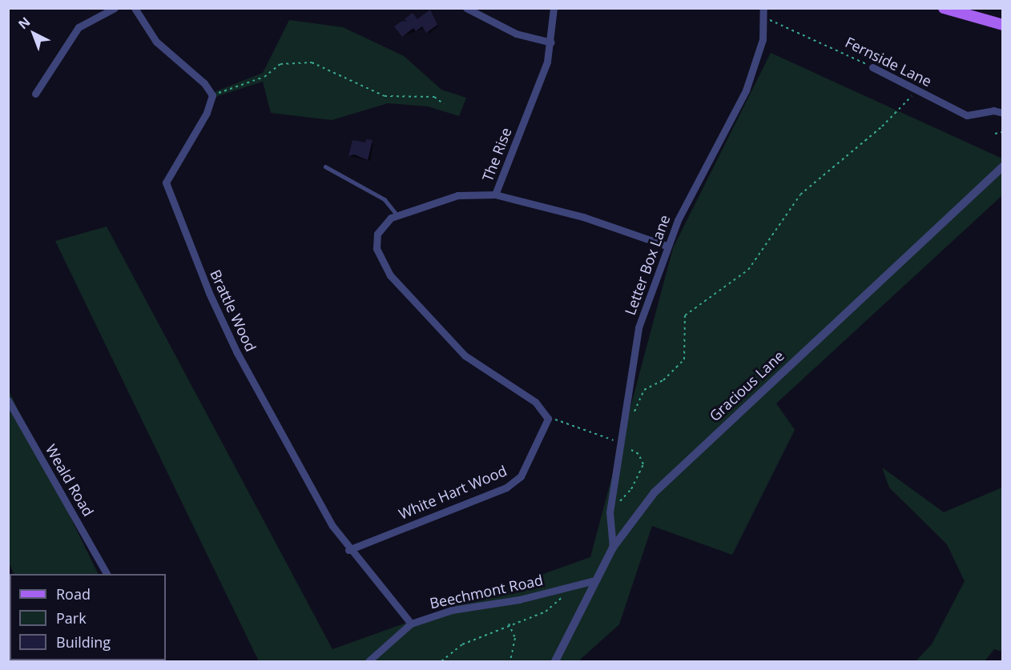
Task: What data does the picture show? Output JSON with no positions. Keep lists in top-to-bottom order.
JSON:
{
  "streets": {
    "street": [
      "Fernside Lane",
      "The Rise",
      "Letter Box Lane",
      "Brattle Wood",
      "Gracious Lane",
      "Weald Road",
      "White Hart Wood",
      "Beechmont Road"
    ]
  },
  "crossings": [
    ["Fernside Lane", "Letter Box Lane"],
    ["The Rise", "Letter Box Lane"],
    ["Letter Box Lane", "Gracious Lane"],
    ["Brattle Wood", "White Hart Wood"],
    ["Brattle Wood", "Beechmont Road"],
    ["Gracious Lane", "Beechmont Road"]
  ],
  "legend": ["Road", "Park", "Building"],
  "north": "top left"
}
